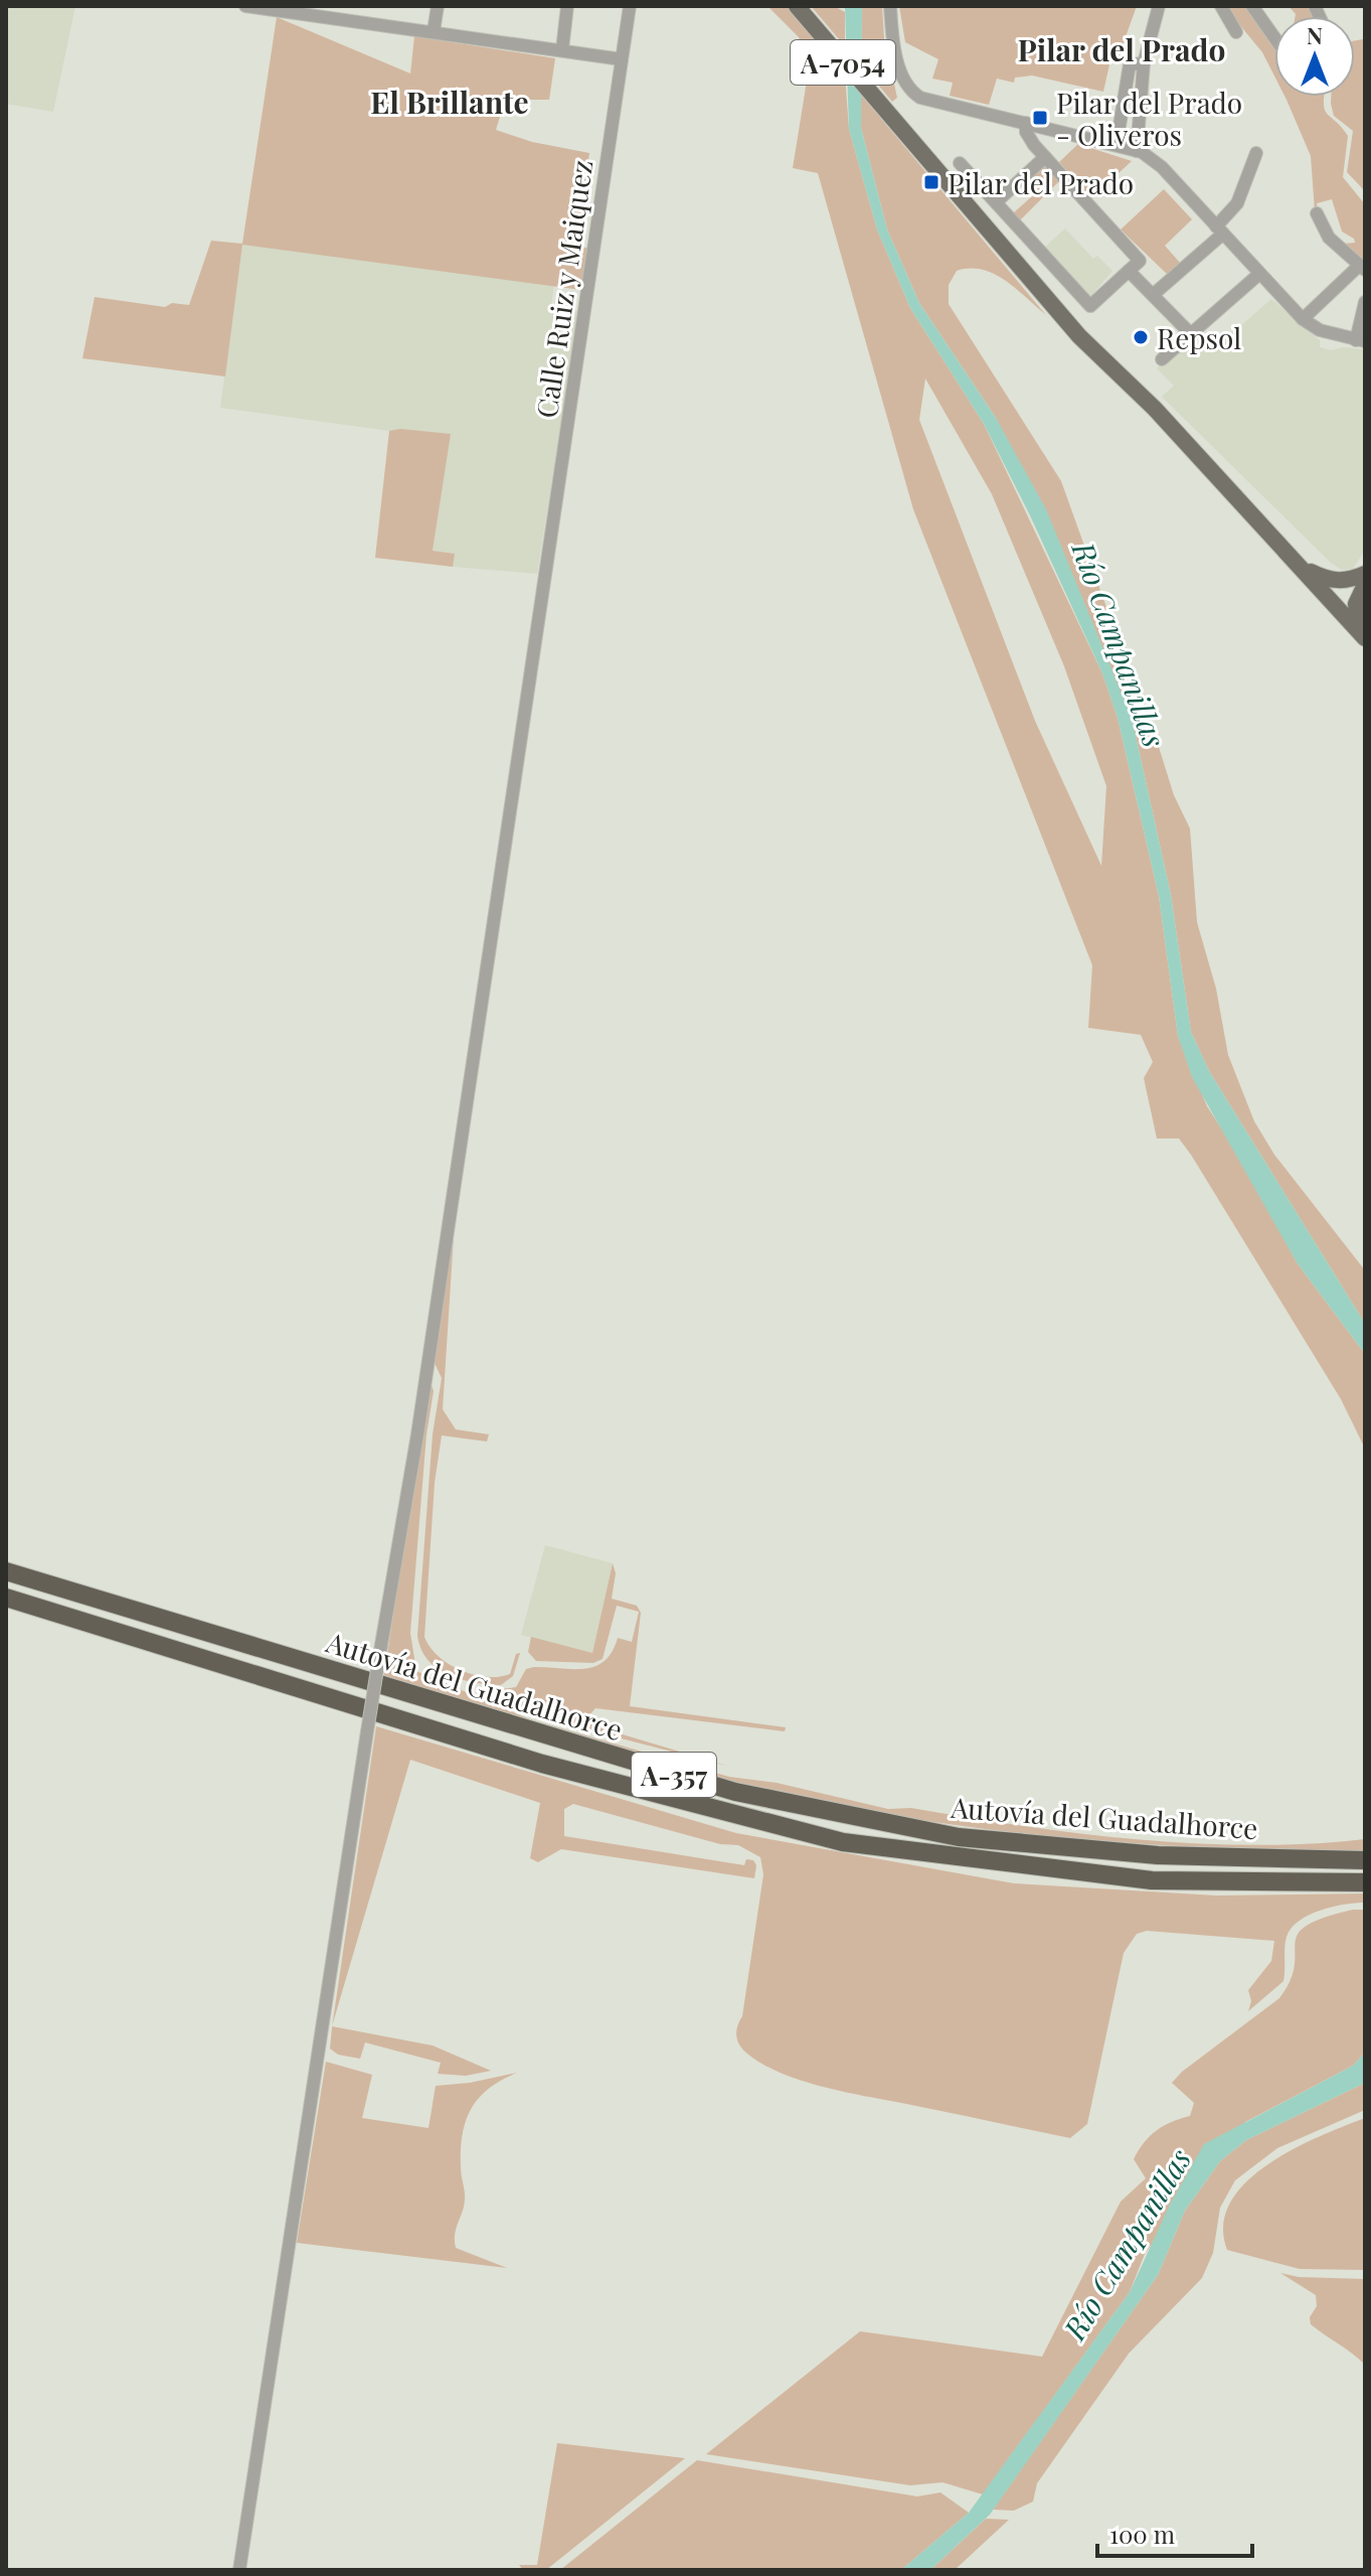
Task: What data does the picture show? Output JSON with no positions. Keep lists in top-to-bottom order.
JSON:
{
  "streets": {
    "highway": ["Autovía del Guadalhorce", "A-357"],
    "main road": ["A-7054"],
    "street": ["Calle Ruiz y Maiquez"]
  },
  "districts": ["Pilar del Prado", "El Brillante"],
  "water": ["Río Campanillas"],
  "places": {
    "transit": ["Pilar del Prado - Oliveros", "Pilar del Prado"],
    "other": ["Repsol"]
  },
  "scale_bar": "100 m",
  "north": "top"
}
